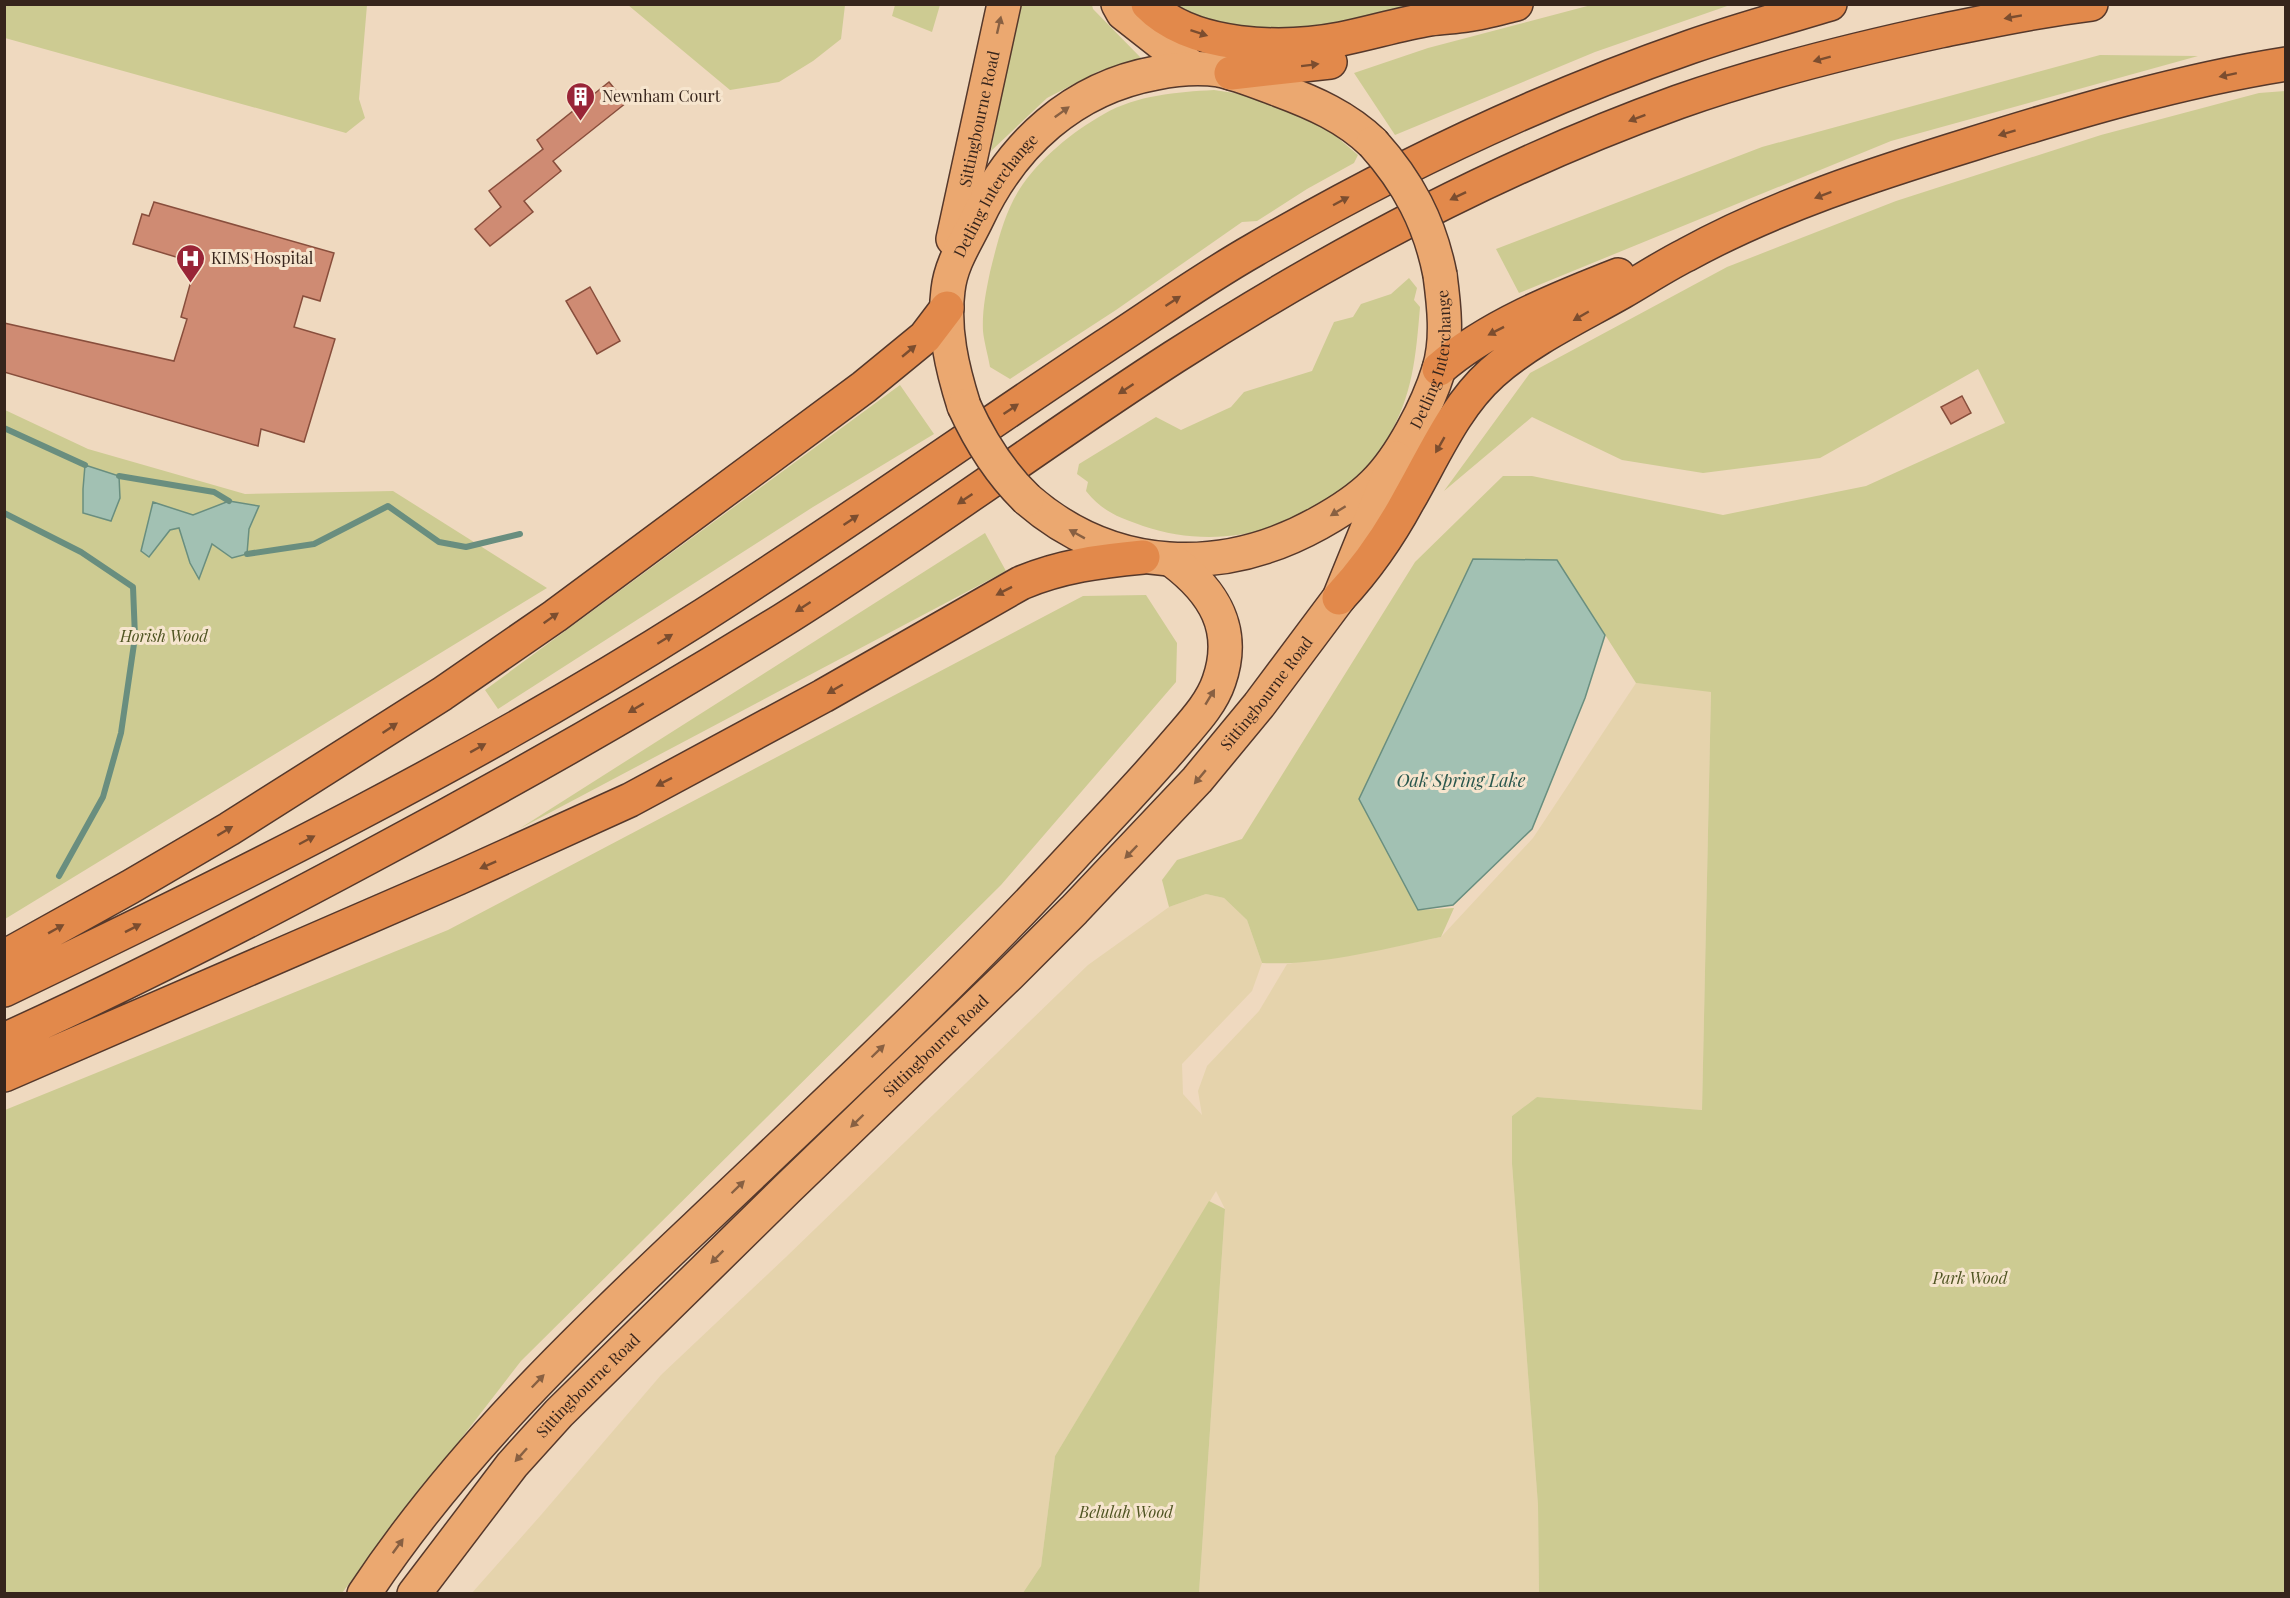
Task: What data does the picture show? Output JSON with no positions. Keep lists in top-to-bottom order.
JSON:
{
  "streets": {
    "highway": ["Sittingbourne Road", "Detling Interchange"]
  },
  "crossings": [
    ["Sittingbourne Road", "Detling Interchange"]
  ],
  "water": ["Oak Spring Lake"],
  "parks": ["Horish Wood", "Park Wood", "Belulah Wood"],
  "places": {
    "building": ["Newnham Court"],
    "hospital": ["KIMS Hospital"]
  }
}
